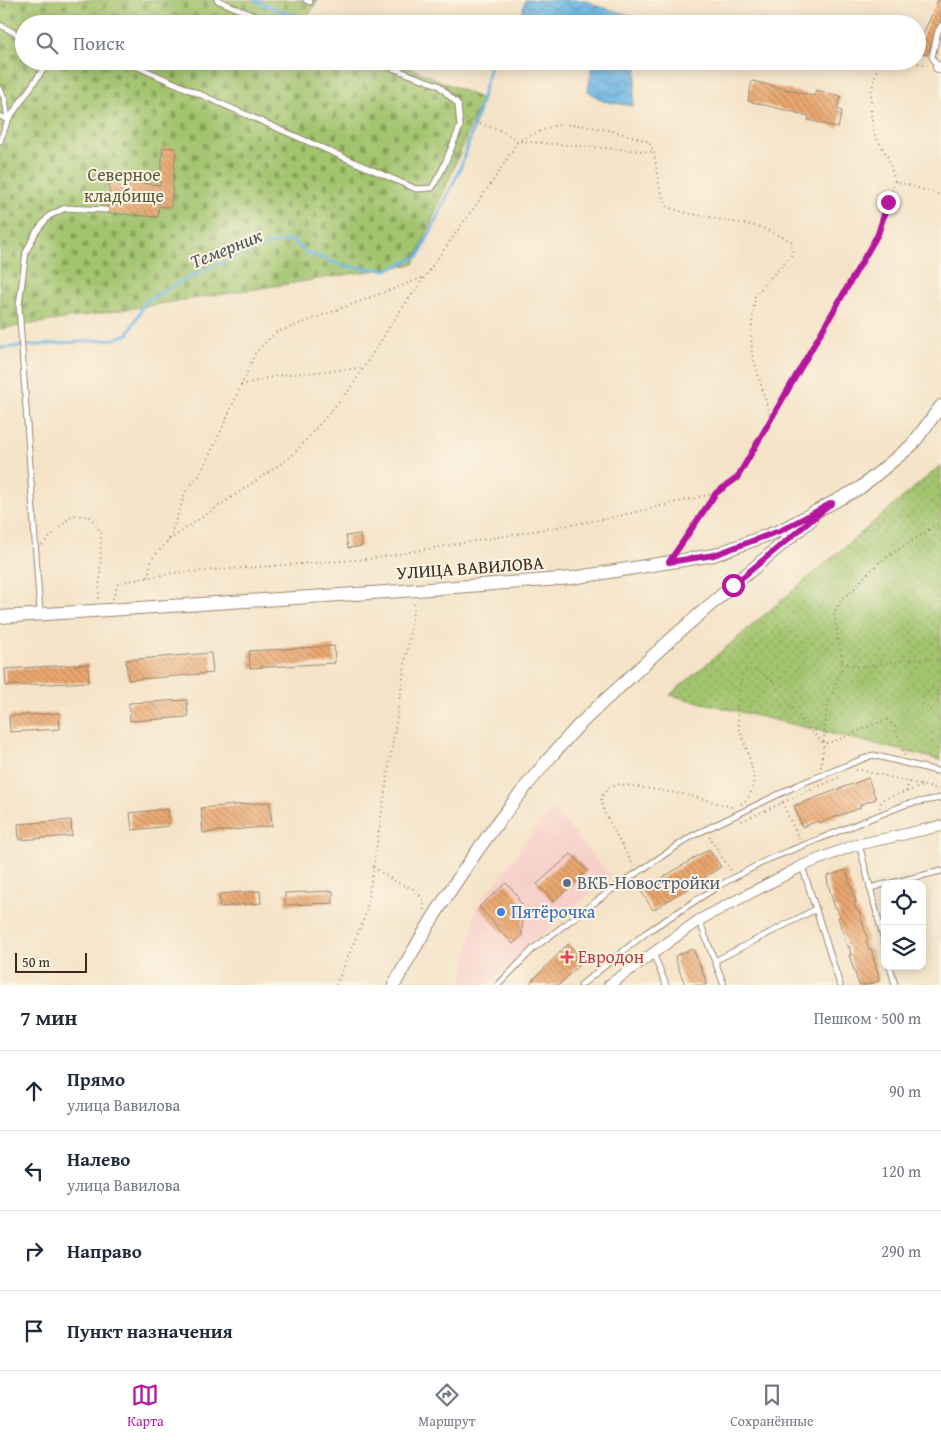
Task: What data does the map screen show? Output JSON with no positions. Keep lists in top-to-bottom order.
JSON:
{
  "streets": {
    "street": ["УЛИЦА ВАВИЛОВА"]
  },
  "water": ["Темерник"],
  "parks": ["Северное кладбище"],
  "places": {
    "other": ["ВКБ-Новостройки", "Пятёрочка"],
    "health": ["Евродон"]
  },
  "scale_bar": "50 m",
  "page": {
    "search": "Поиск",
    "scale": "50 m",
    "heading": ["7 мин", "Пешком · 500 m"],
    "list": [
      ["Прямо", "улица Вавилова", "90 m"],
      ["Налево", "улица Вавилова", "120 m"],
      ["Направо", "290 m"],
      "Пункт назначения"
    ],
    "nav": ["Карта", "Маршрут", "Сохранённые"]
  }
}
